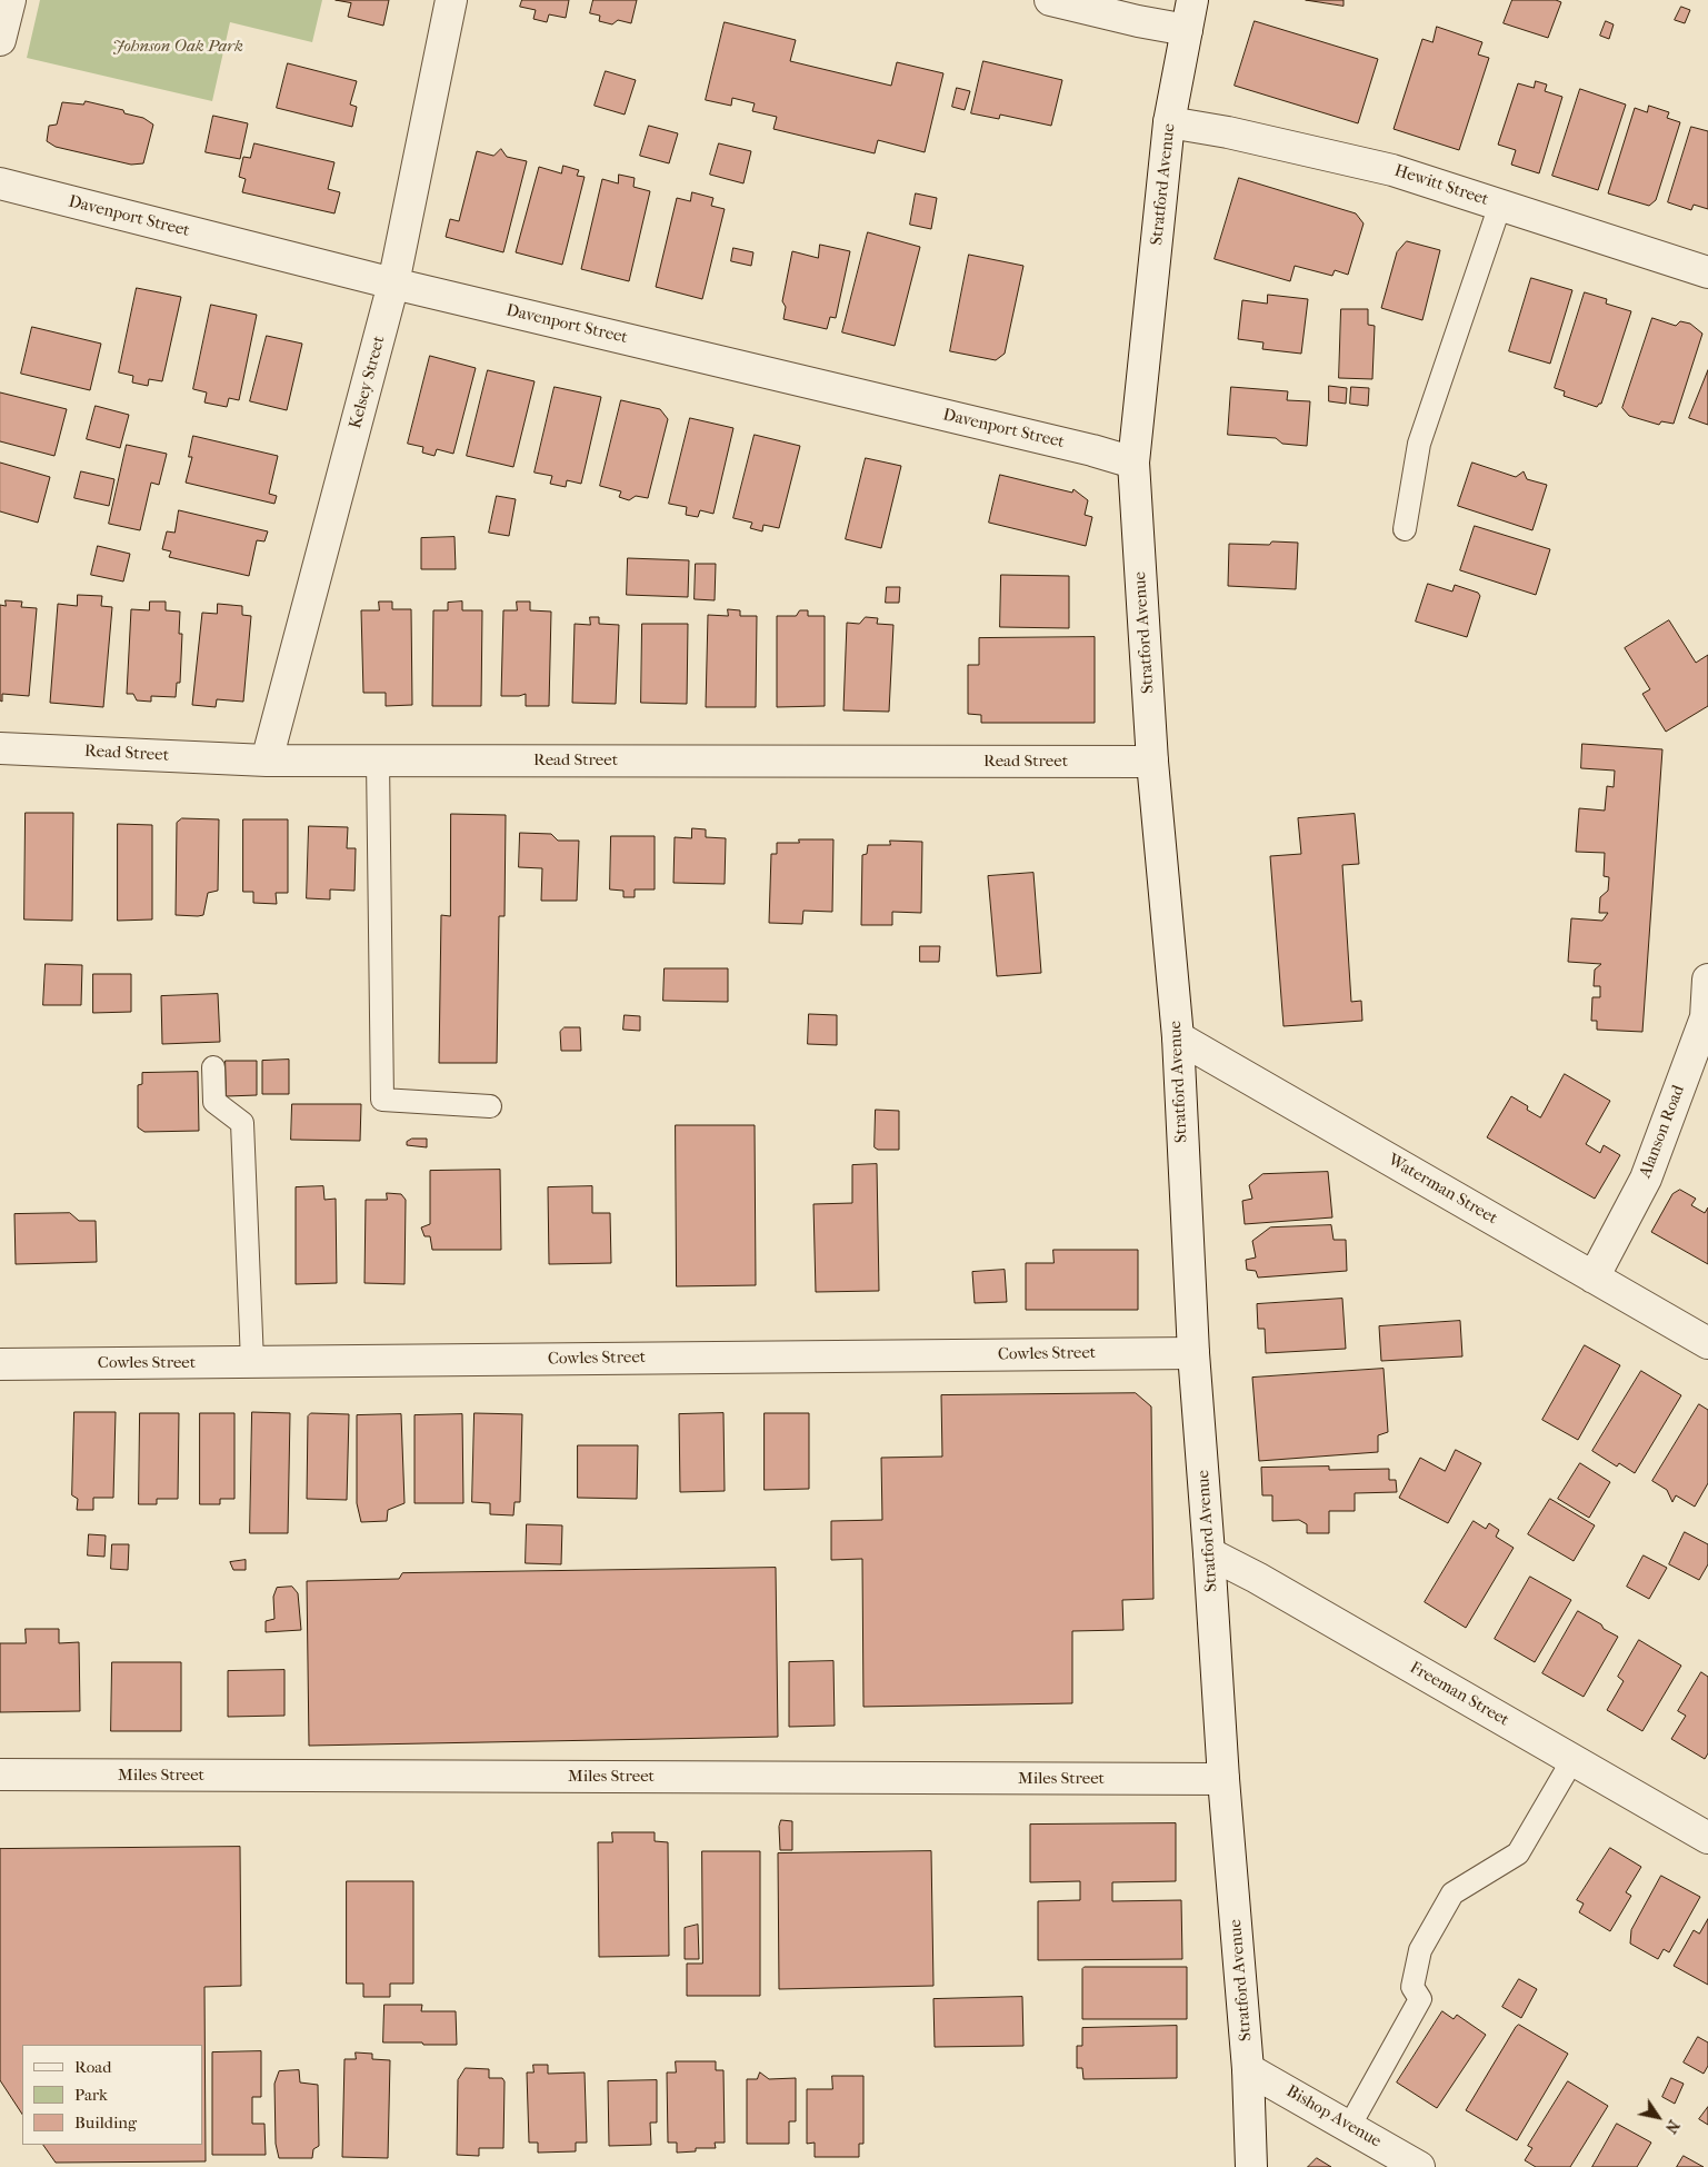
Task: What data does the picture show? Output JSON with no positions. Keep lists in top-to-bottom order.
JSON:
{
  "streets": {
    "street": [
      "Stratford Avenue",
      "Hewitt Street",
      "Davenport Street",
      "Kelsey Street",
      "Read Street",
      "Alanson Road",
      "Waterman Street",
      "Cowles Street",
      "Freeman Street",
      "Miles Street",
      "Bishop Avenue"
    ]
  },
  "crossings": [
    ["Stratford Avenue", "Hewitt Street"],
    ["Stratford Avenue", "Davenport Street"],
    ["Stratford Avenue", "Read Street"],
    ["Stratford Avenue", "Waterman Street"],
    ["Stratford Avenue", "Cowles Street"],
    ["Stratford Avenue", "Freeman Street"],
    ["Stratford Avenue", "Miles Street"],
    ["Stratford Avenue", "Bishop Avenue"],
    ["Davenport Street", "Kelsey Street"],
    ["Kelsey Street", "Read Street"],
    ["Alanson Road", "Waterman Street"]
  ],
  "parks": ["Johnson Oak Park"],
  "legend": ["Road", "Park", "Building"],
  "north": "bottom right"
}
